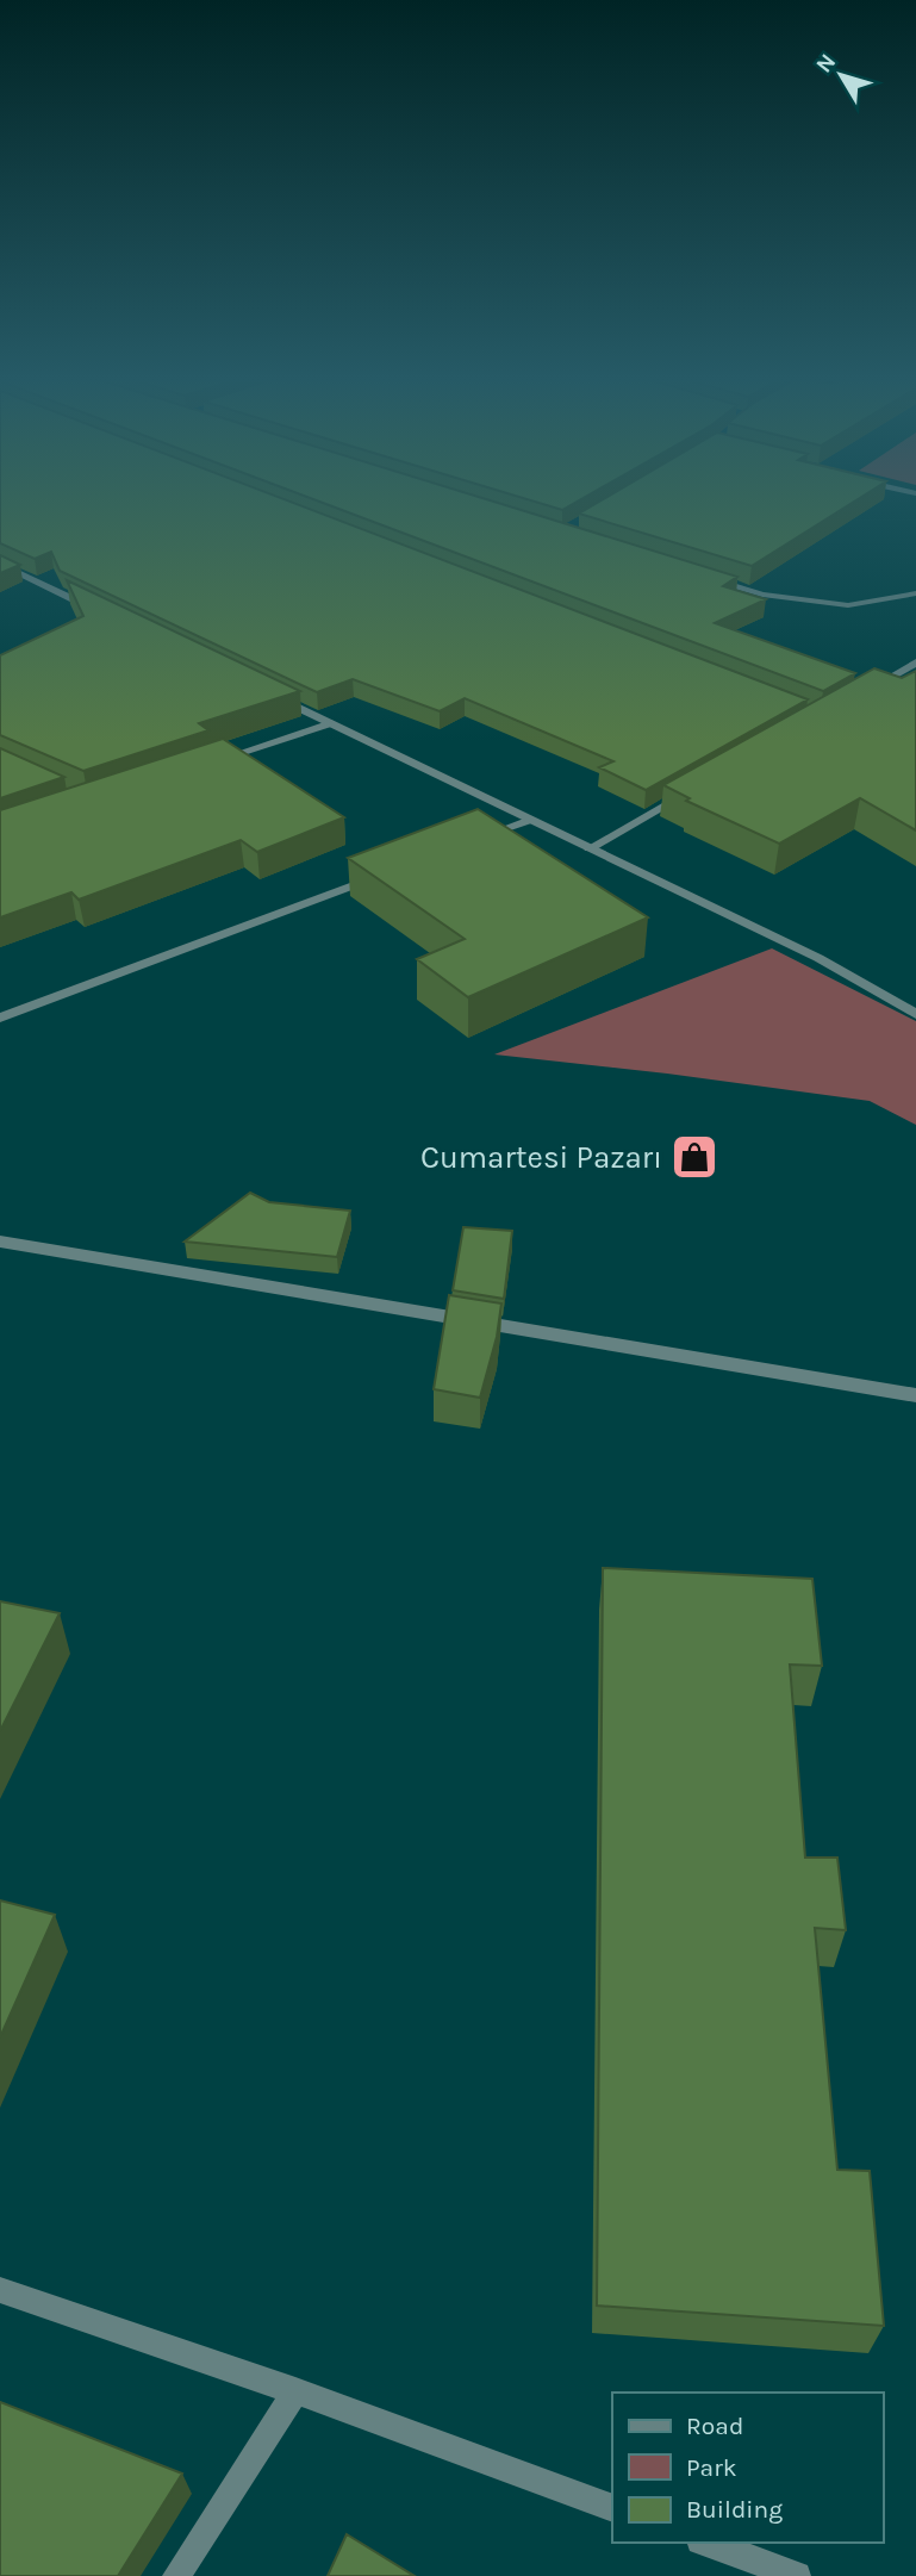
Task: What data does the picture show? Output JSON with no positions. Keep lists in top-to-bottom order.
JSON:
{
  "places": {
    "shop": ["Cumartesi Pazarı"]
  },
  "legend": ["Road", "Park", "Building"],
  "north": "top left"
}
